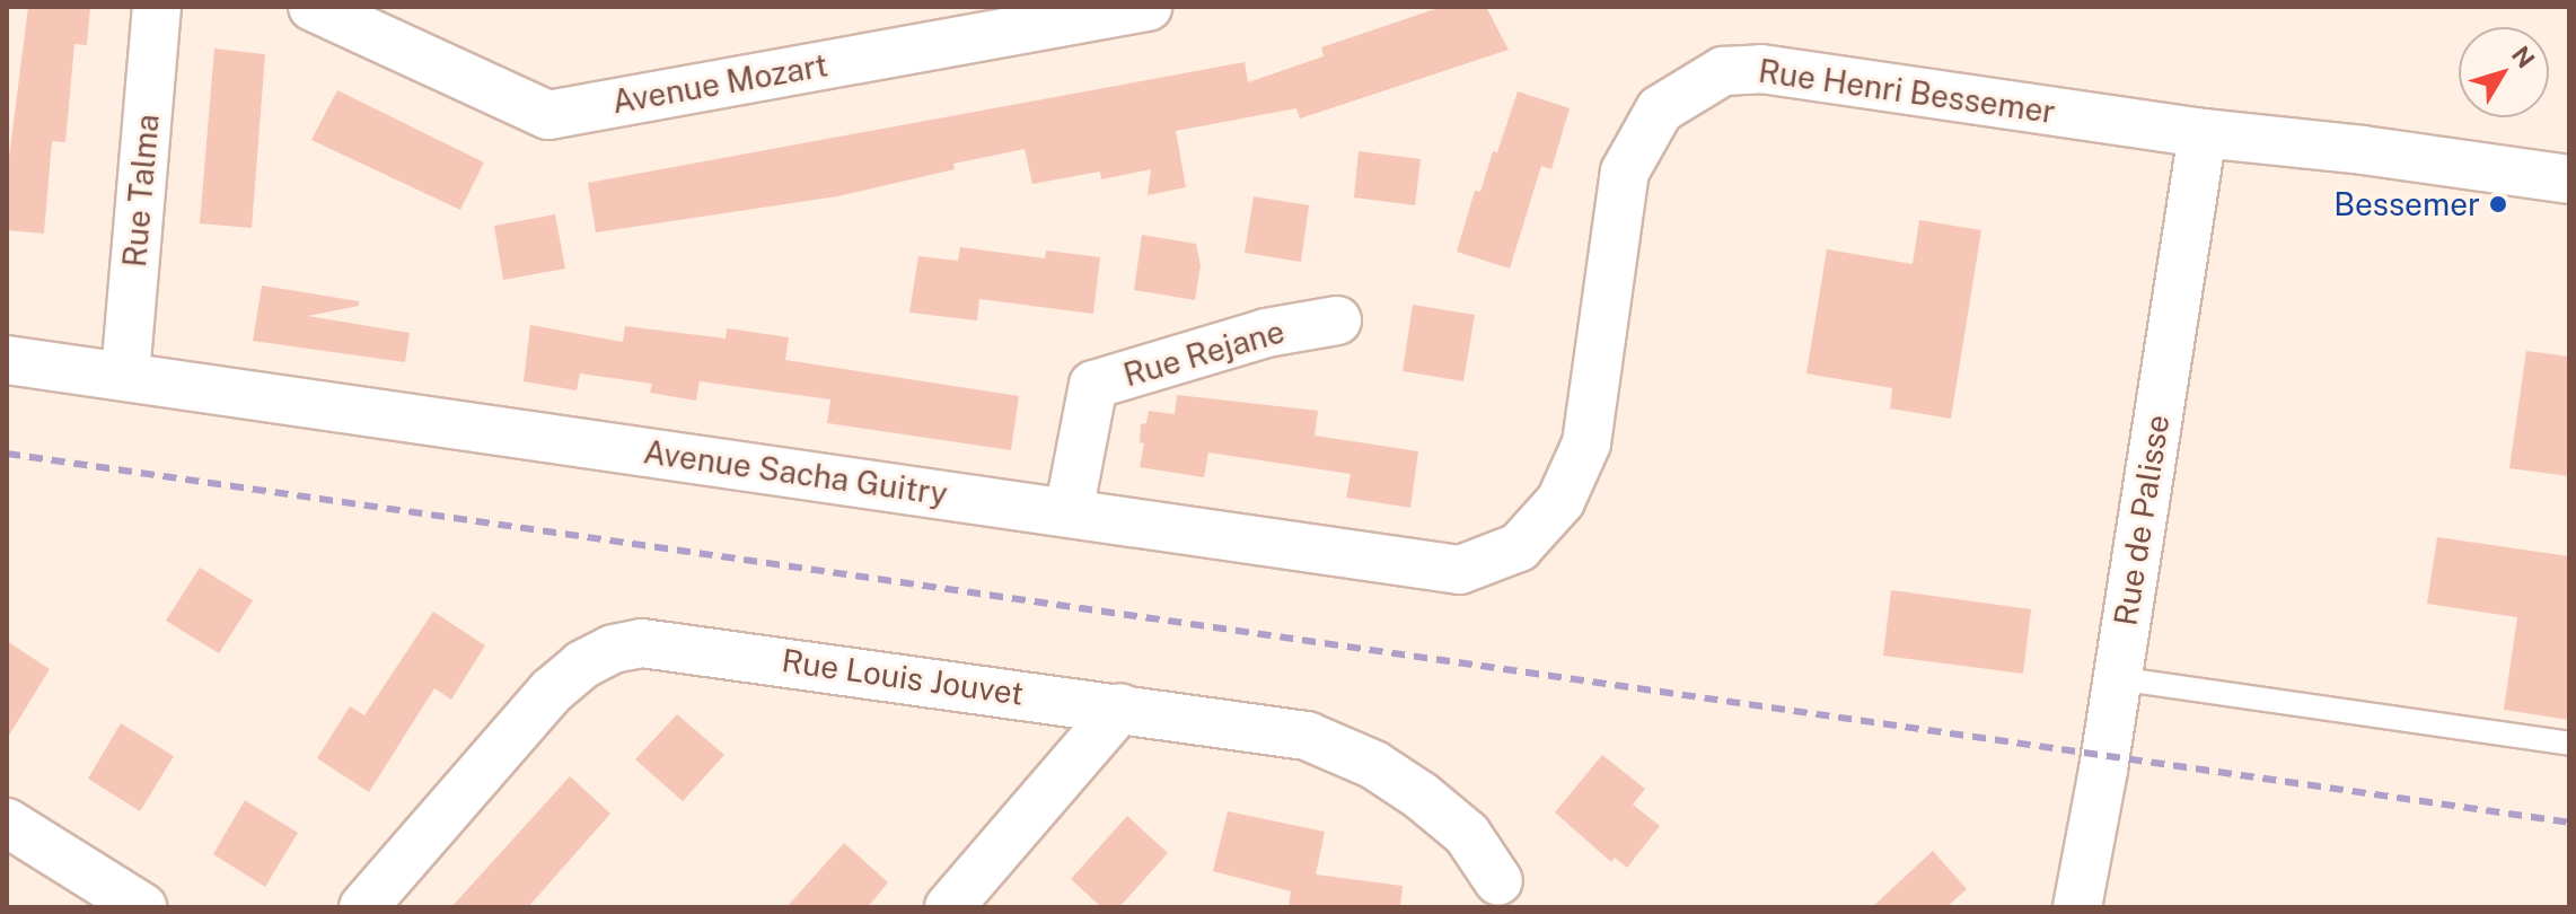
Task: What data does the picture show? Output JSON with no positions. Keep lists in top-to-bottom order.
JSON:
{
  "streets": {
    "street": [
      "Avenue Mozart",
      "Rue Henri Bessemer",
      "Rue Talma",
      "Rue Rejane",
      "Avenue Sacha Guitry",
      "Rue de Palisse",
      "Rue Louis Jouvet"
    ]
  },
  "crossings": [
    ["Rue Henri Bessemer", "Avenue Sacha Guitry"],
    ["Rue Henri Bessemer", "Rue de Palisse"],
    ["Rue Talma", "Avenue Sacha Guitry"],
    ["Rue Rejane", "Avenue Sacha Guitry"]
  ],
  "places": ["Bessemer"],
  "north": "top right"
}
